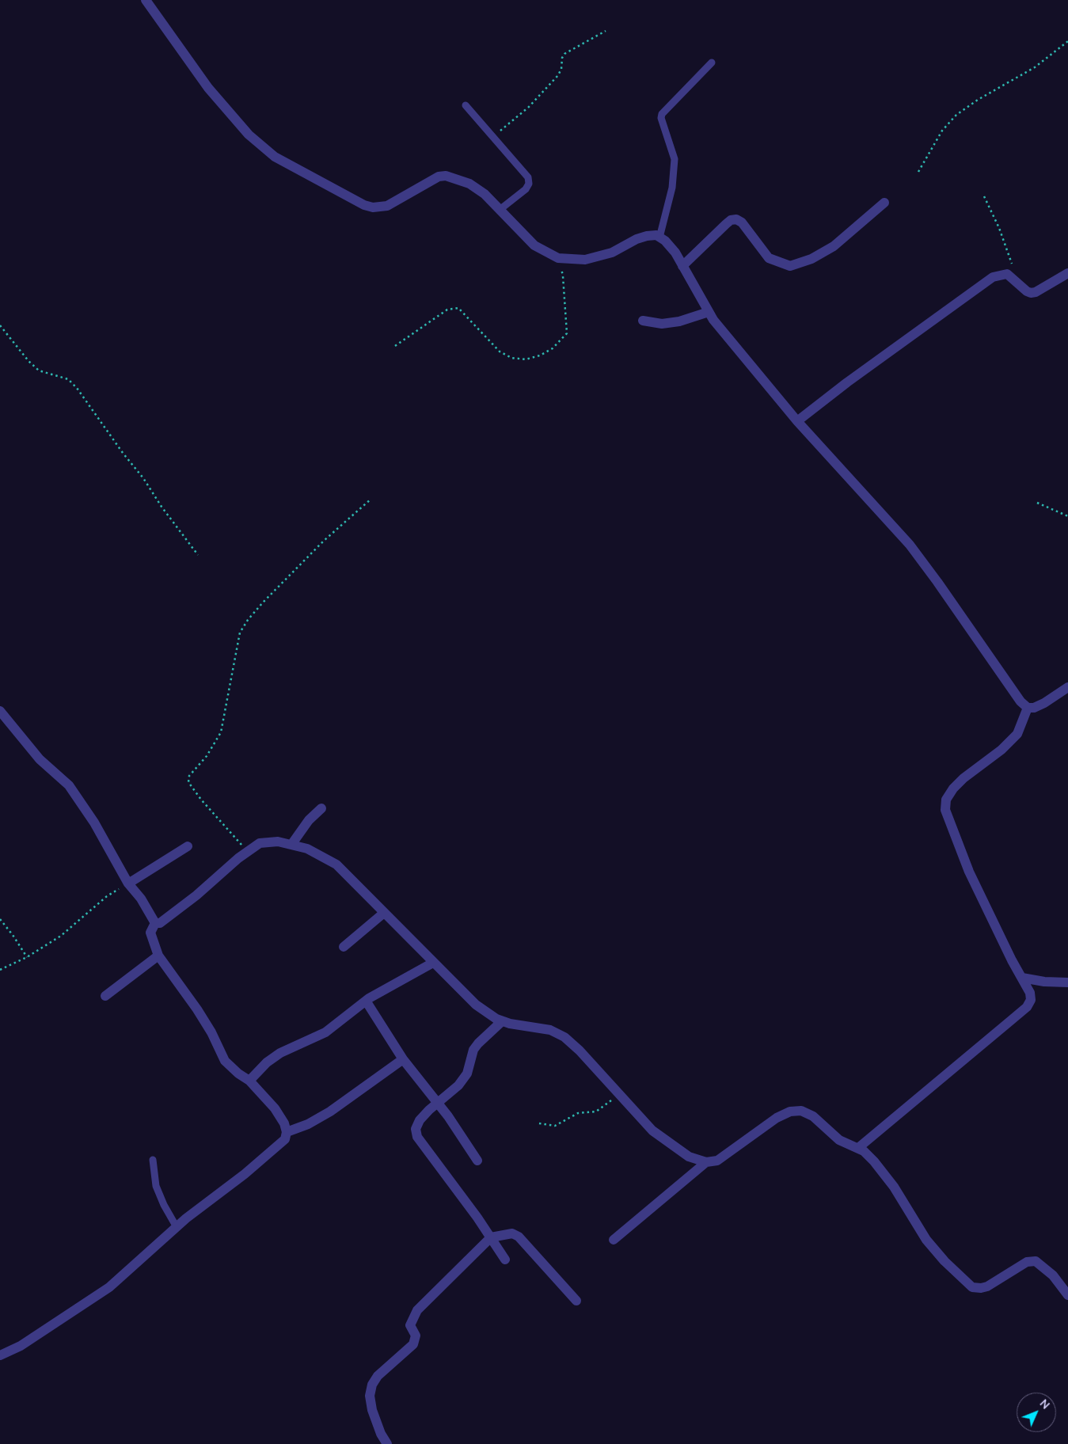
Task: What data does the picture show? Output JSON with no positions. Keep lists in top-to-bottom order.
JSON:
{
  "north": "top right"
}
